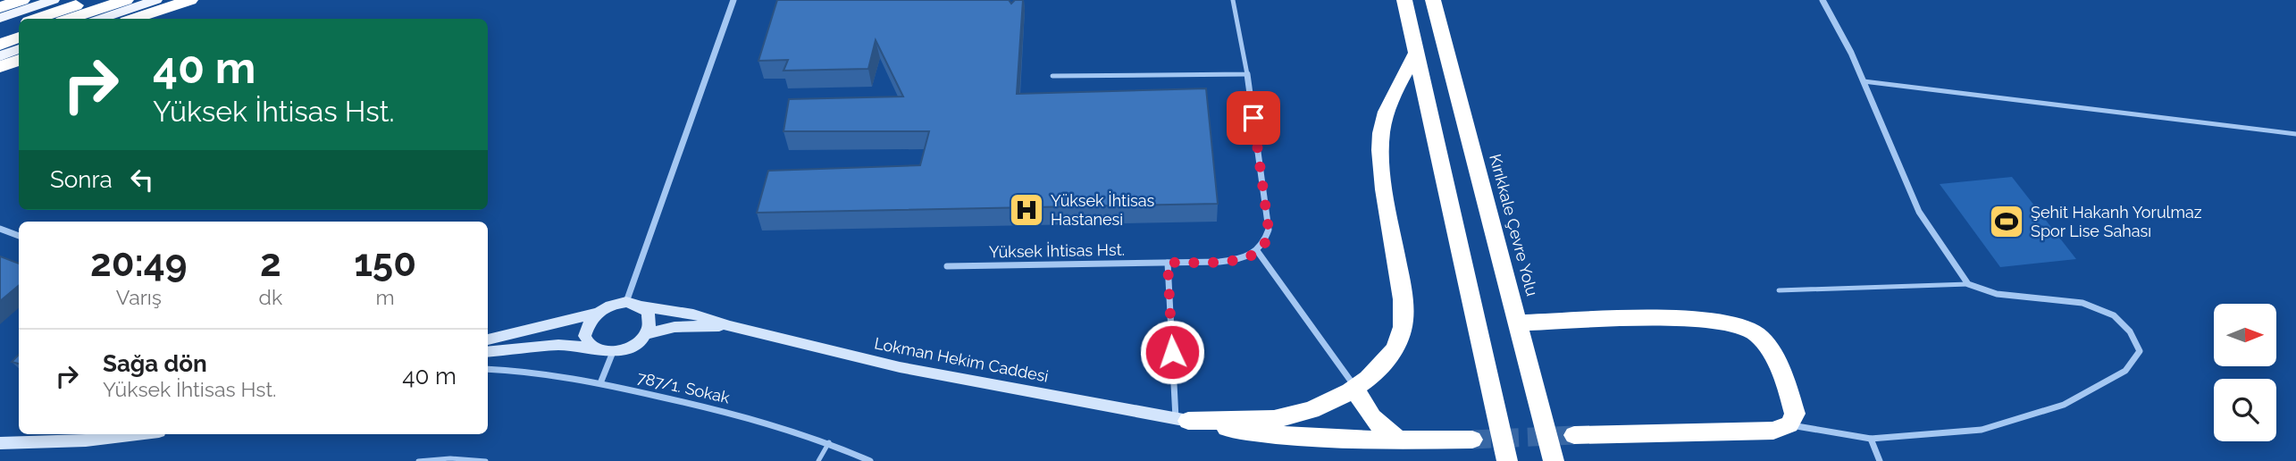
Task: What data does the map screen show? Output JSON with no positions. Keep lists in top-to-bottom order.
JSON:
{
  "streets": {
    "highway": ["Kırıkkale Çevre Yolu"],
    "street": ["Yüksek İhtisas Hst.", "Lokman Hekim Caddesi", "787/1. Sokak"]
  },
  "places": {
    "hospital": ["Yüksek İhtisas Hastanesi"],
    "sports": ["Şehit Hakanh Yorulmaz Spor Lise Sahası"]
  },
  "north": "right",
  "page": {
    "turn": ["40 m", "Yüksek İhtisas Hst."],
    "then": "Sonra",
    "eta": [
      "20:49",
      "Varış",
      "2",
      "dk",
      "150",
      "m"
    ],
    "list": [
      {
        "name": "Sağa dön",
        "note": "Yüksek İhtisas Hst.",
        "value": "40 m"
      }
    ]
  }
}
